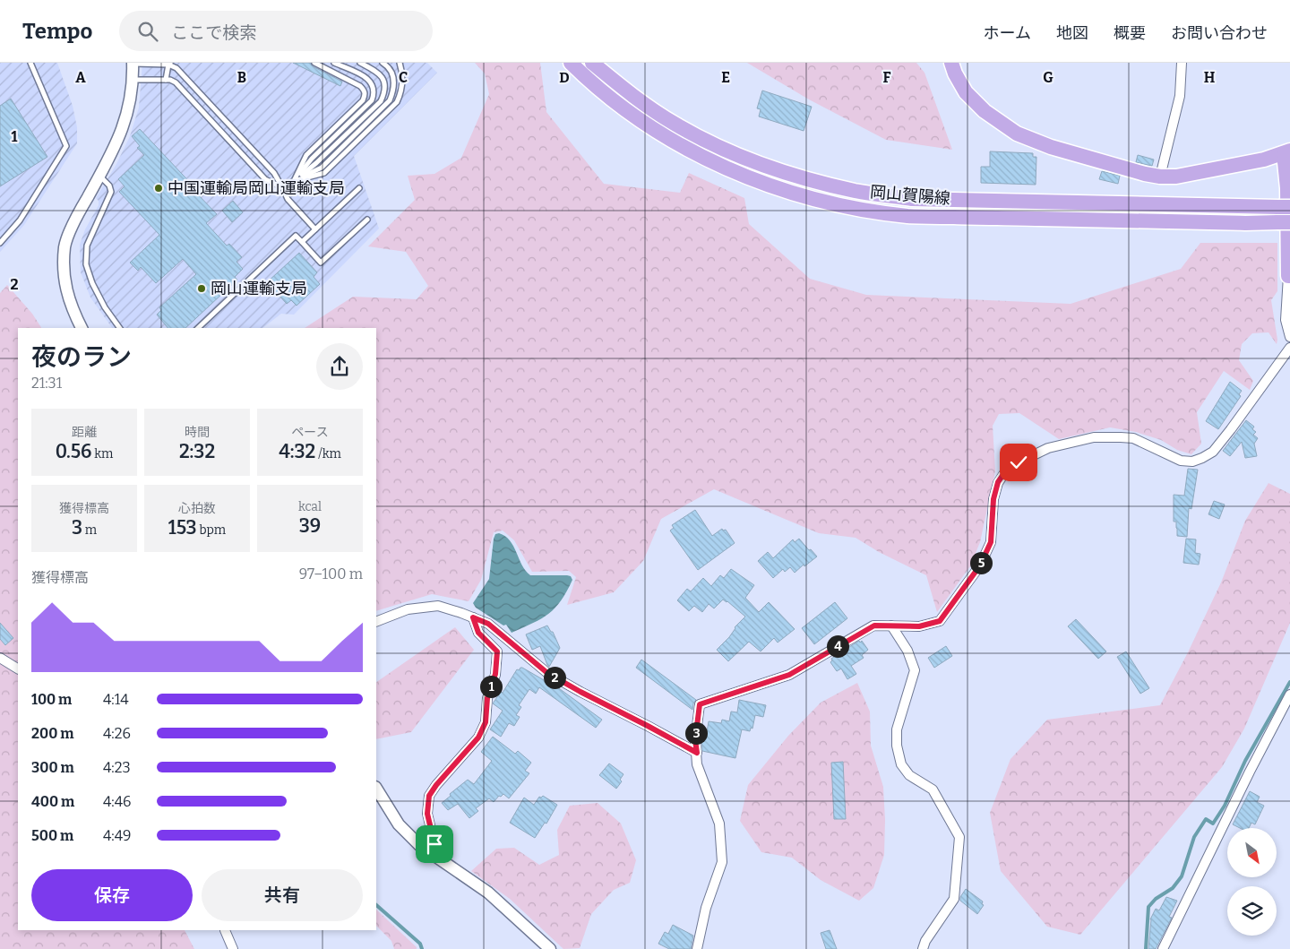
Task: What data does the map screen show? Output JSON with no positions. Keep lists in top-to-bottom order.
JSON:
{
  "streets": {
    "main road": ["岡山賀陽線"]
  },
  "places": ["中国運輸局岡山運輸支局", "岡山運輸支局"],
  "north": "bottom right",
  "page": {
    "header": "Tempo",
    "search": "ここで検索",
    "nav": [
      "ホーム",
      "地図",
      "概要",
      "お問い合わせ"
    ],
    "heading": ["夜のラン", "21:31"],
    "stats": [
      ["距離", "0.56 km"],
      ["時間", "2:32"],
      ["ペース", "4:32 /km"],
      ["獲得標高", "3 m"],
      ["心拍数", "153 bpm"],
      ["kcal", "39"]
    ],
    "pins": [
      "5",
      "4",
      "2",
      "1",
      "3"
    ],
    "chart": ["獲得標高", "97–100 m"],
    "list": [
      {
        "name": "100 m",
        "note": "4:14"
      },
      {
        "name": "200 m",
        "note": "4:26"
      },
      {
        "name": "300 m",
        "note": "4:23"
      },
      {
        "name": "400 m",
        "note": "4:46"
      },
      {
        "name": "500 m",
        "note": "4:49"
      }
    ],
    "buttons": ["保存", "共有"]
  },
  "grid": {
    "columns": [
      "A",
      "B",
      "C",
      "D",
      "E",
      "F",
      "G",
      "H"
    ],
    "rows": ["1", "2"]
  }
}
